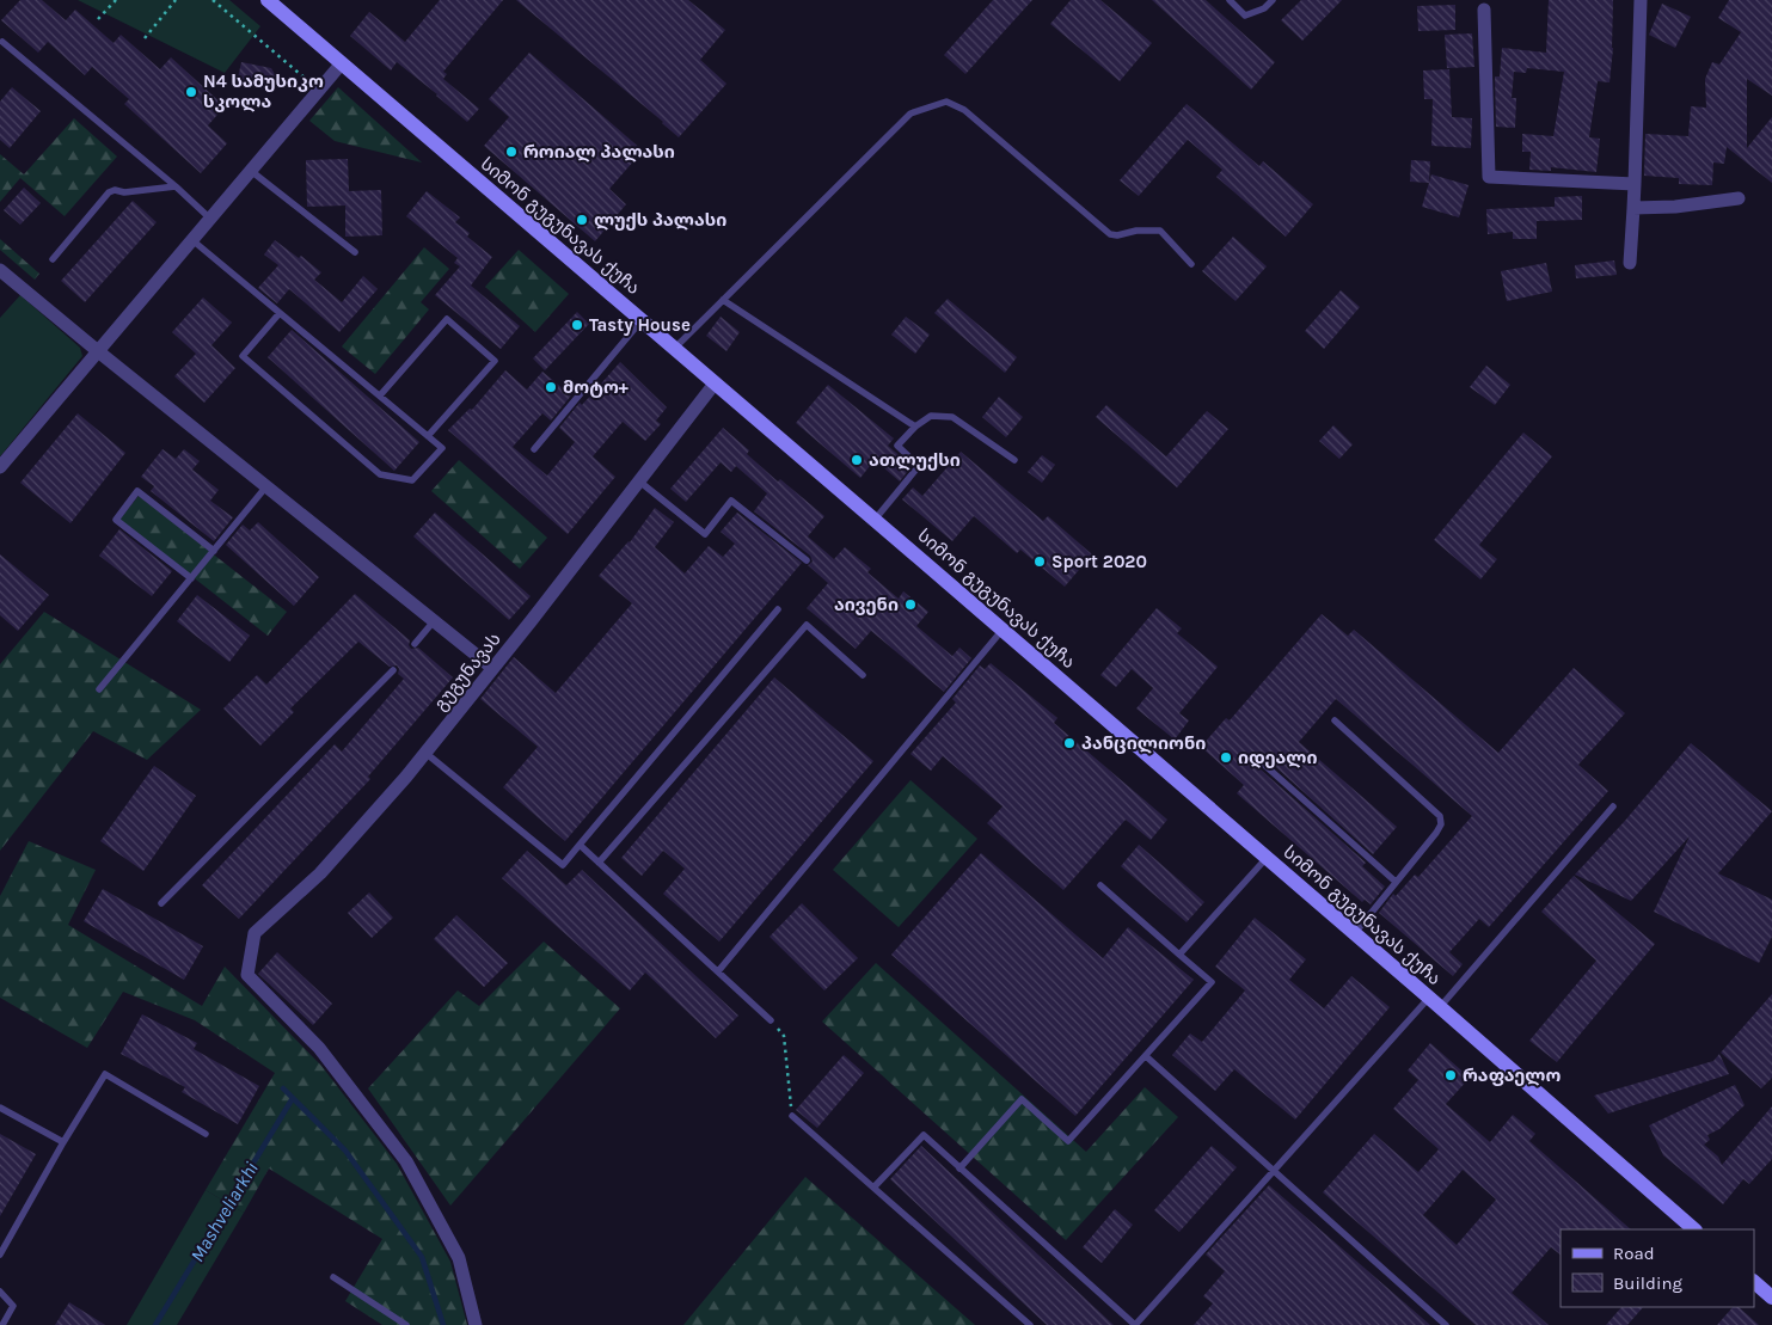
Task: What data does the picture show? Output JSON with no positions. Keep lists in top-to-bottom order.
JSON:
{
  "streets": {
    "main road": ["სიმონ გუგუნავას ქუჩა"],
    "street": ["გუგუნავას"]
  },
  "crossings": [
    ["სიმონ გუგუნავას ქუჩა", "გუგუნავას"]
  ],
  "water": ["Mashveliarkhi"],
  "places": [
    "N4 სამუსიკო სკოლა",
    "როიალ პალასი",
    "ლუქს პალასი",
    "Tasty House",
    "მოტო+",
    "ათლუქსი",
    "Sport 2020",
    "აივენი",
    "პანცილიონი",
    "იდეალი",
    "რაფაელო"
  ],
  "legend": ["Road", "Building"]
}
